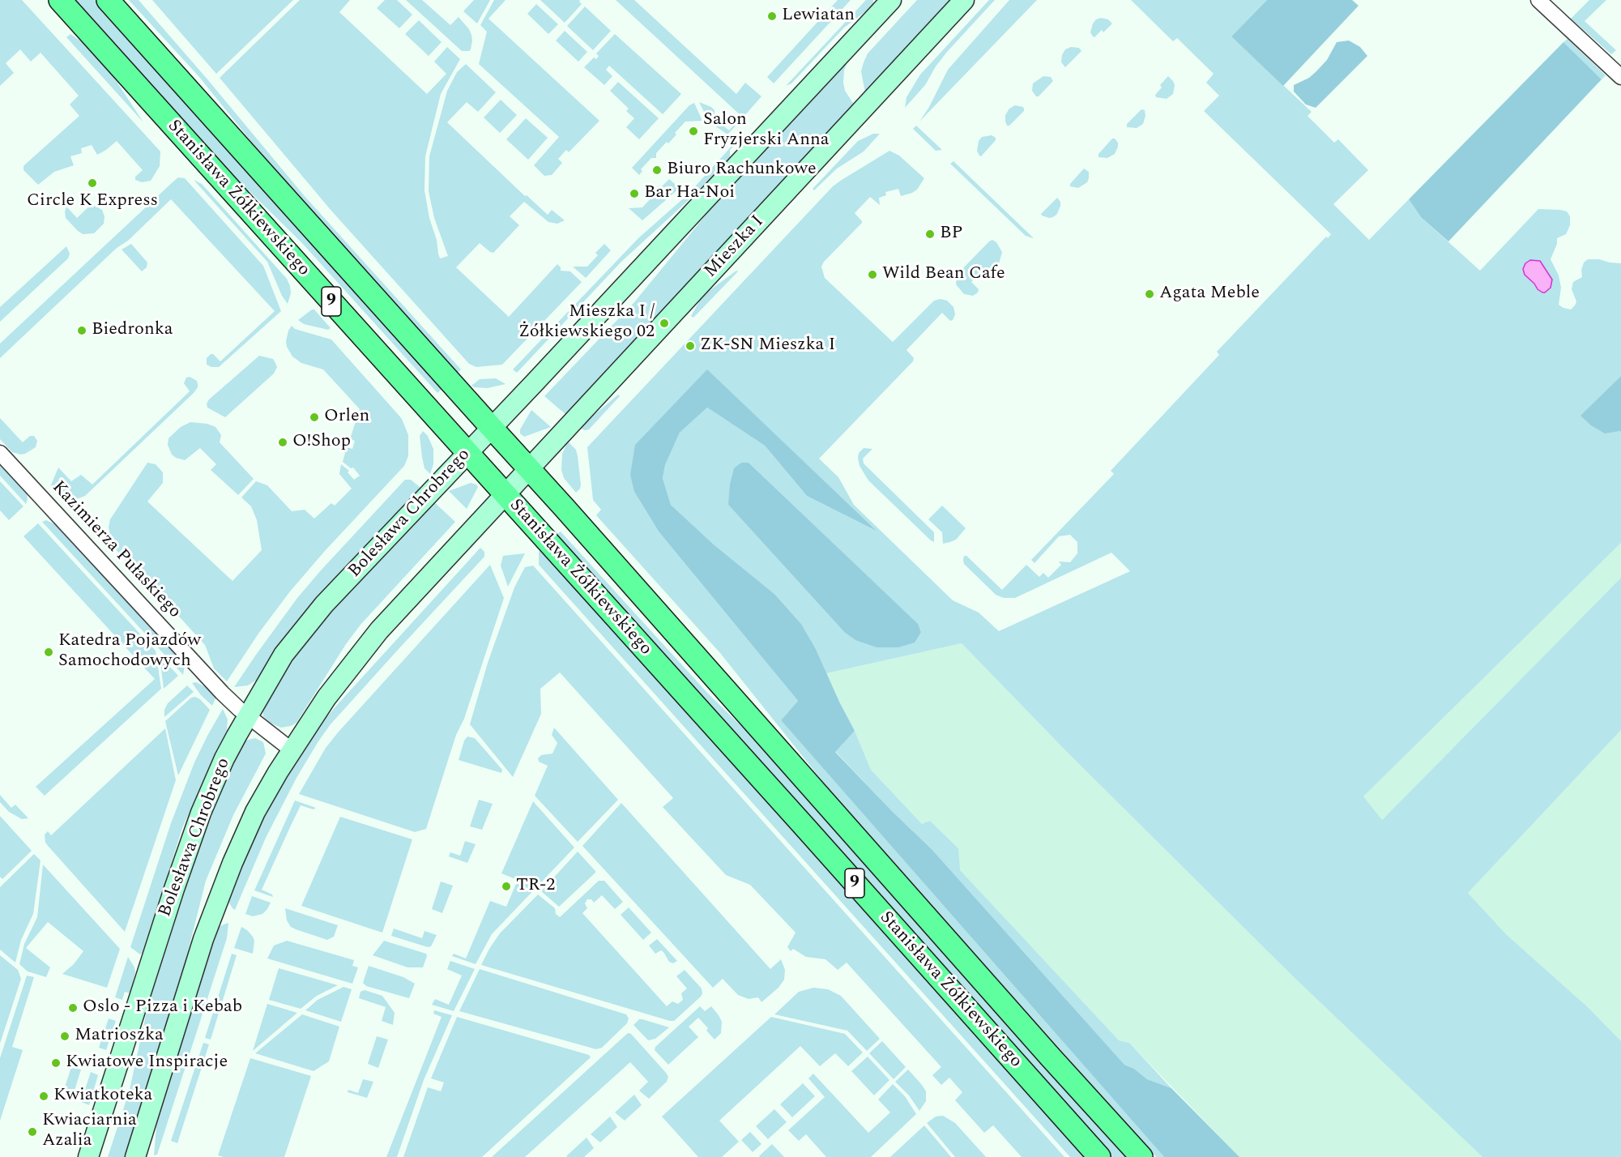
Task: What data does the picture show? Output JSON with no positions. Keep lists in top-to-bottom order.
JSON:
{
  "streets": {
    "main road": ["Stanisława Żółkiewskiego", "9"],
    "street": ["Mieszka I", "Bolesława Chrobrego", "Kazimierza Pułaskiego"]
  },
  "crossings": [
    ["Stanisława Żółkiewskiego", "Mieszka I"],
    ["Stanisława Żółkiewskiego", "Bolesława Chrobrego"],
    ["Bolesława Chrobrego", "Kazimierza Pułaskiego"]
  ],
  "places": [
    "Lewiatan",
    "Salon Fryzjerski Anna",
    "Biuro Rachunkowe",
    "Circle K Express",
    "Bar Ha-Noi",
    "BP",
    "Wild Bean Cafe",
    "Agata Meble",
    "Mieszka I / Żółkiewskiego 02",
    "Biedronka",
    "ZK-SN Mieszka I",
    "Orlen",
    "O!Shop",
    "Katedra Pojazdów Samochodowych",
    "TR-2",
    "Oslo - Pizza i Kebab",
    "Matrioszka",
    "Kwiatowe Inspiracje",
    "Kwiatkoteka",
    "Kwiaciarnia Azalia"
  ]
}
